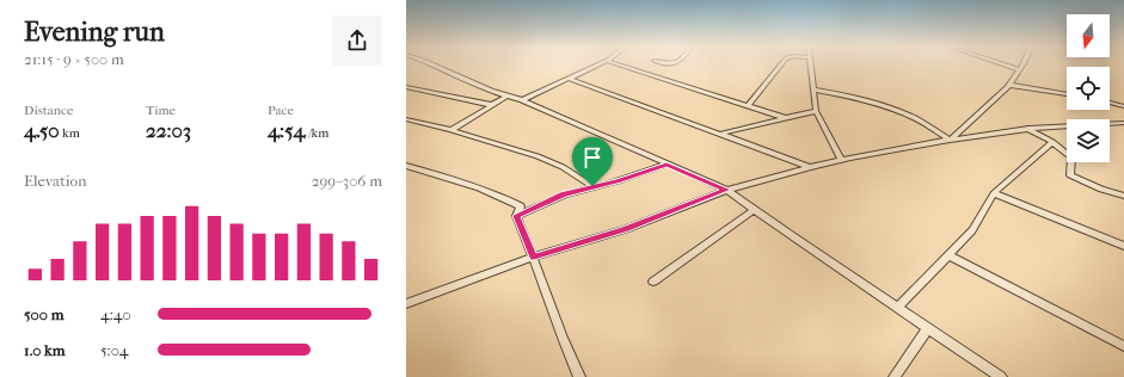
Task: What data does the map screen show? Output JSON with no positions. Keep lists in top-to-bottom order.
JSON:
{
  "north": "bottom",
  "page": {
    "heading": ["Evening run", "21:15 · 9 × 500 m"],
    "stats": [
      ["Distance", "4.50 km"],
      ["Time", "22:03"],
      ["Pace", "4:54 /km"]
    ],
    "chart": ["Elevation", "299–306 m"],
    "list": [
      {
        "name": "500 m",
        "note": "4:40"
      },
      {
        "name": "1.0 km",
        "note": "5:04"
      }
    ]
  }
}
